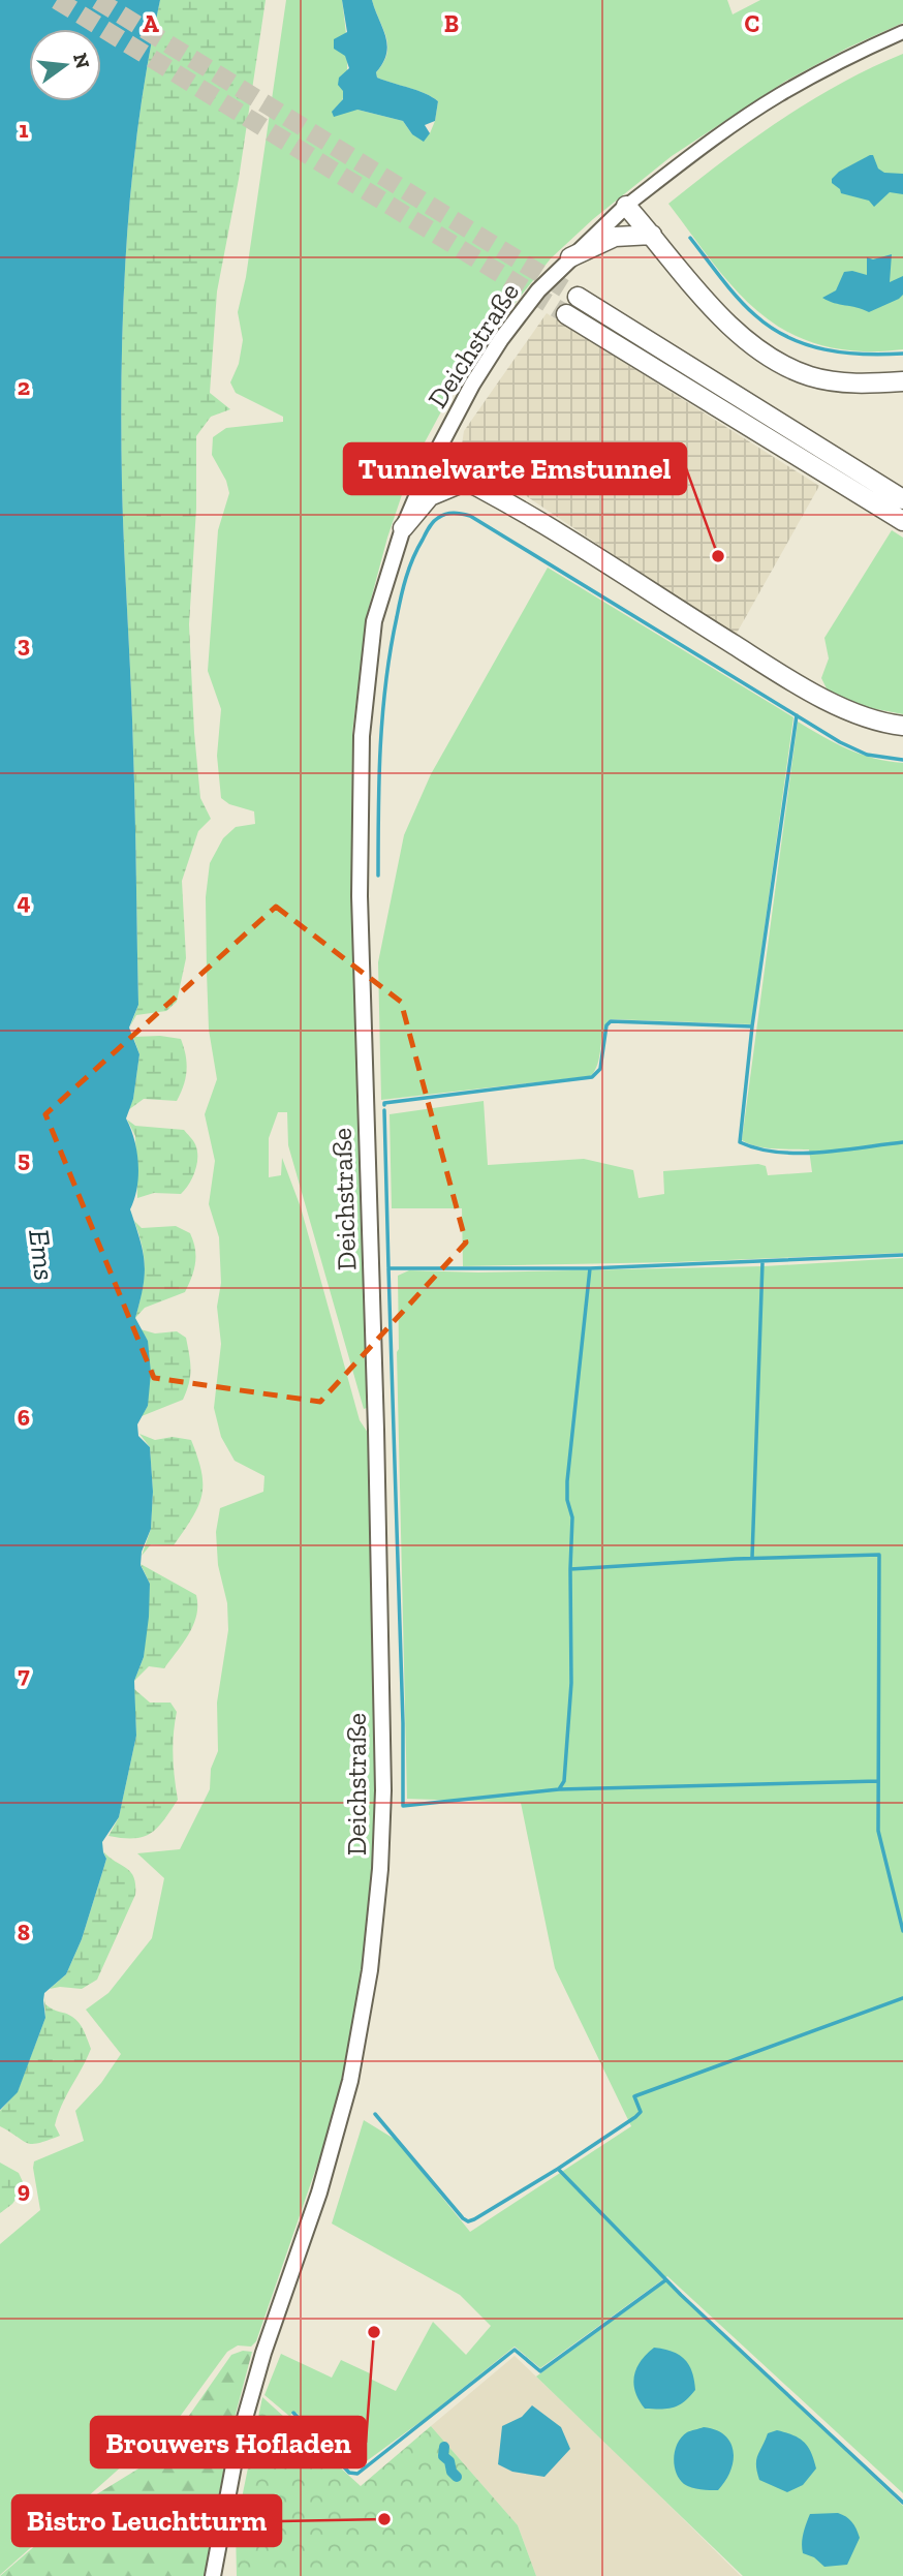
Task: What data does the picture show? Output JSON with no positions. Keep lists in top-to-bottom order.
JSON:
{
  "streets": {
    "main road": ["Deichstraße"]
  },
  "water": ["Ems"],
  "places": ["Tunnelwarte Emstunnel", "Brouwers Hofladen", "Bistro Leuchtturm"],
  "north": "right",
  "grid": {
    "columns": ["A", "B", "C"],
    "rows": [
      "1",
      "2",
      "3",
      "4",
      "5",
      "6",
      "7",
      "8",
      "9"
    ]
  }
}
